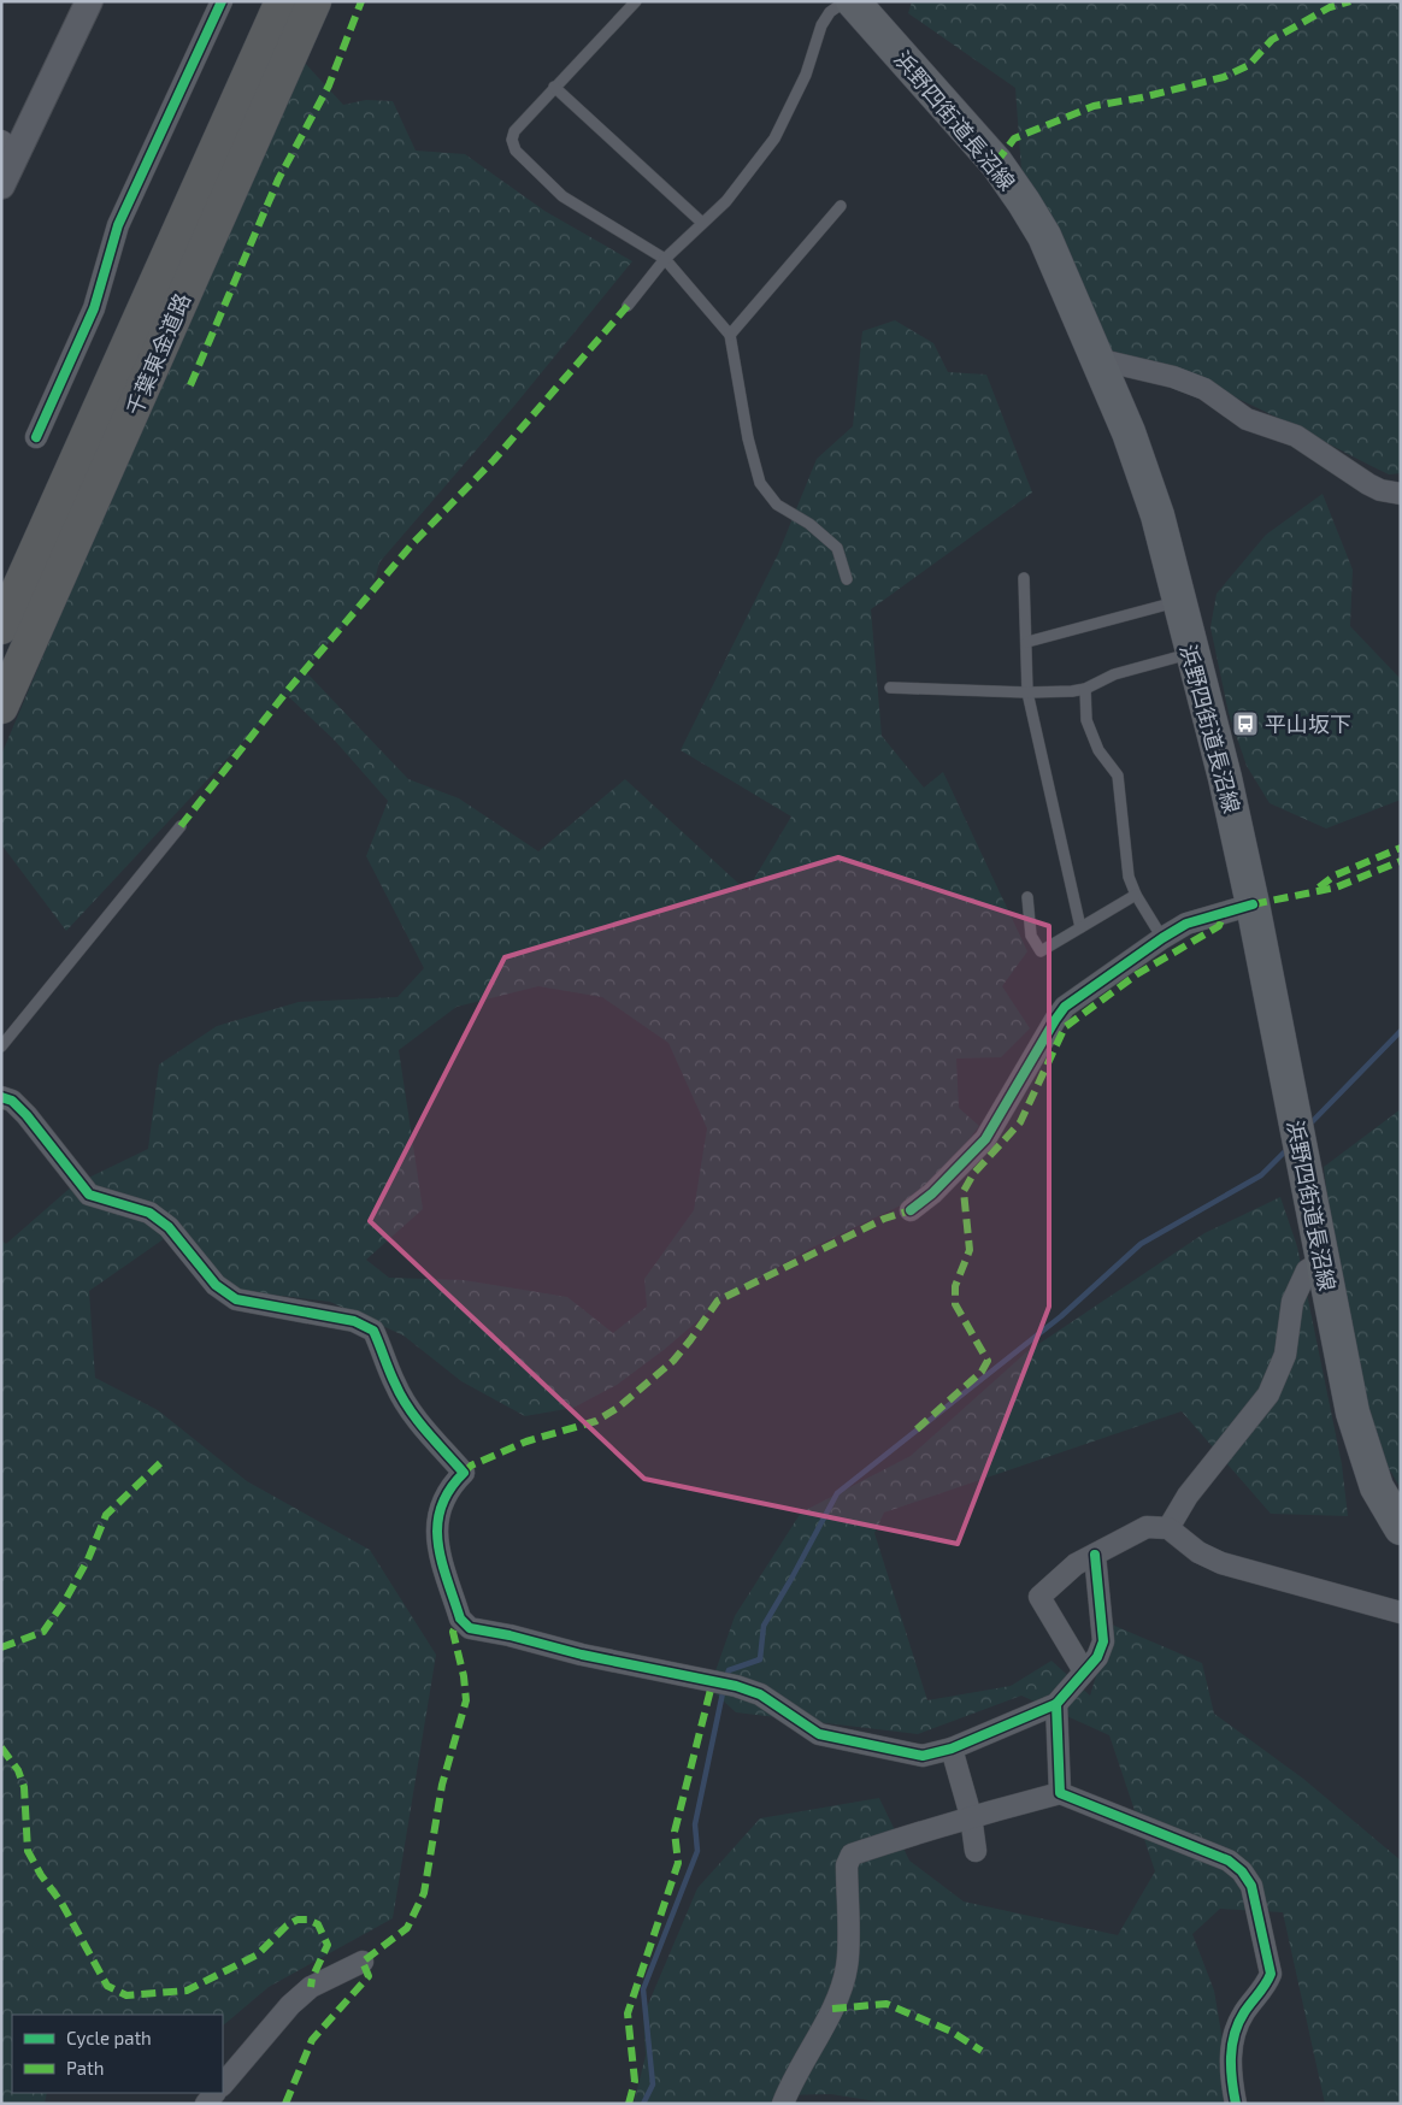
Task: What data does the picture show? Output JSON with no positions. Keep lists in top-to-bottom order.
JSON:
{
  "streets": {
    "highway": ["千葉東金道路"],
    "main road": ["浜野四街道長沼線"]
  },
  "places": {
    "bus stop": ["平山坂下"]
  },
  "legend": ["Cycle path", "Path"]
}
